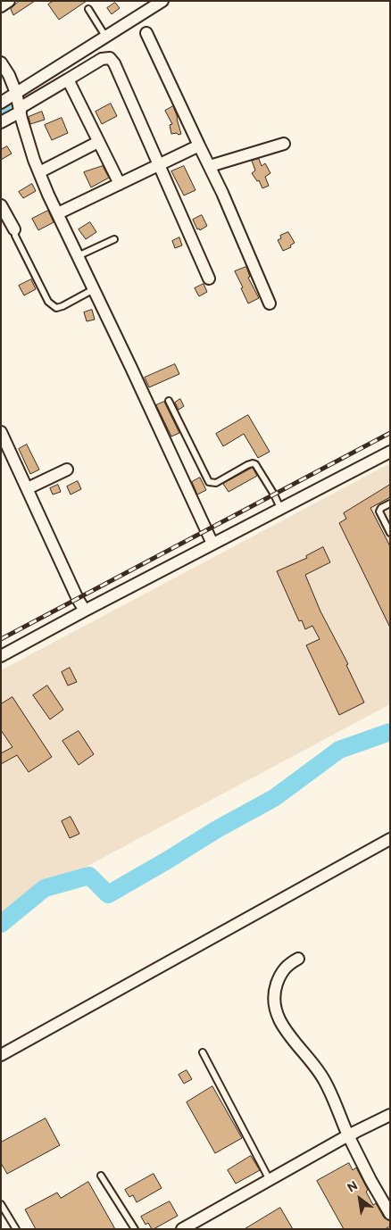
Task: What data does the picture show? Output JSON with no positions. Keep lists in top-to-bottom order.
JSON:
{
  "north": "top left"
}
